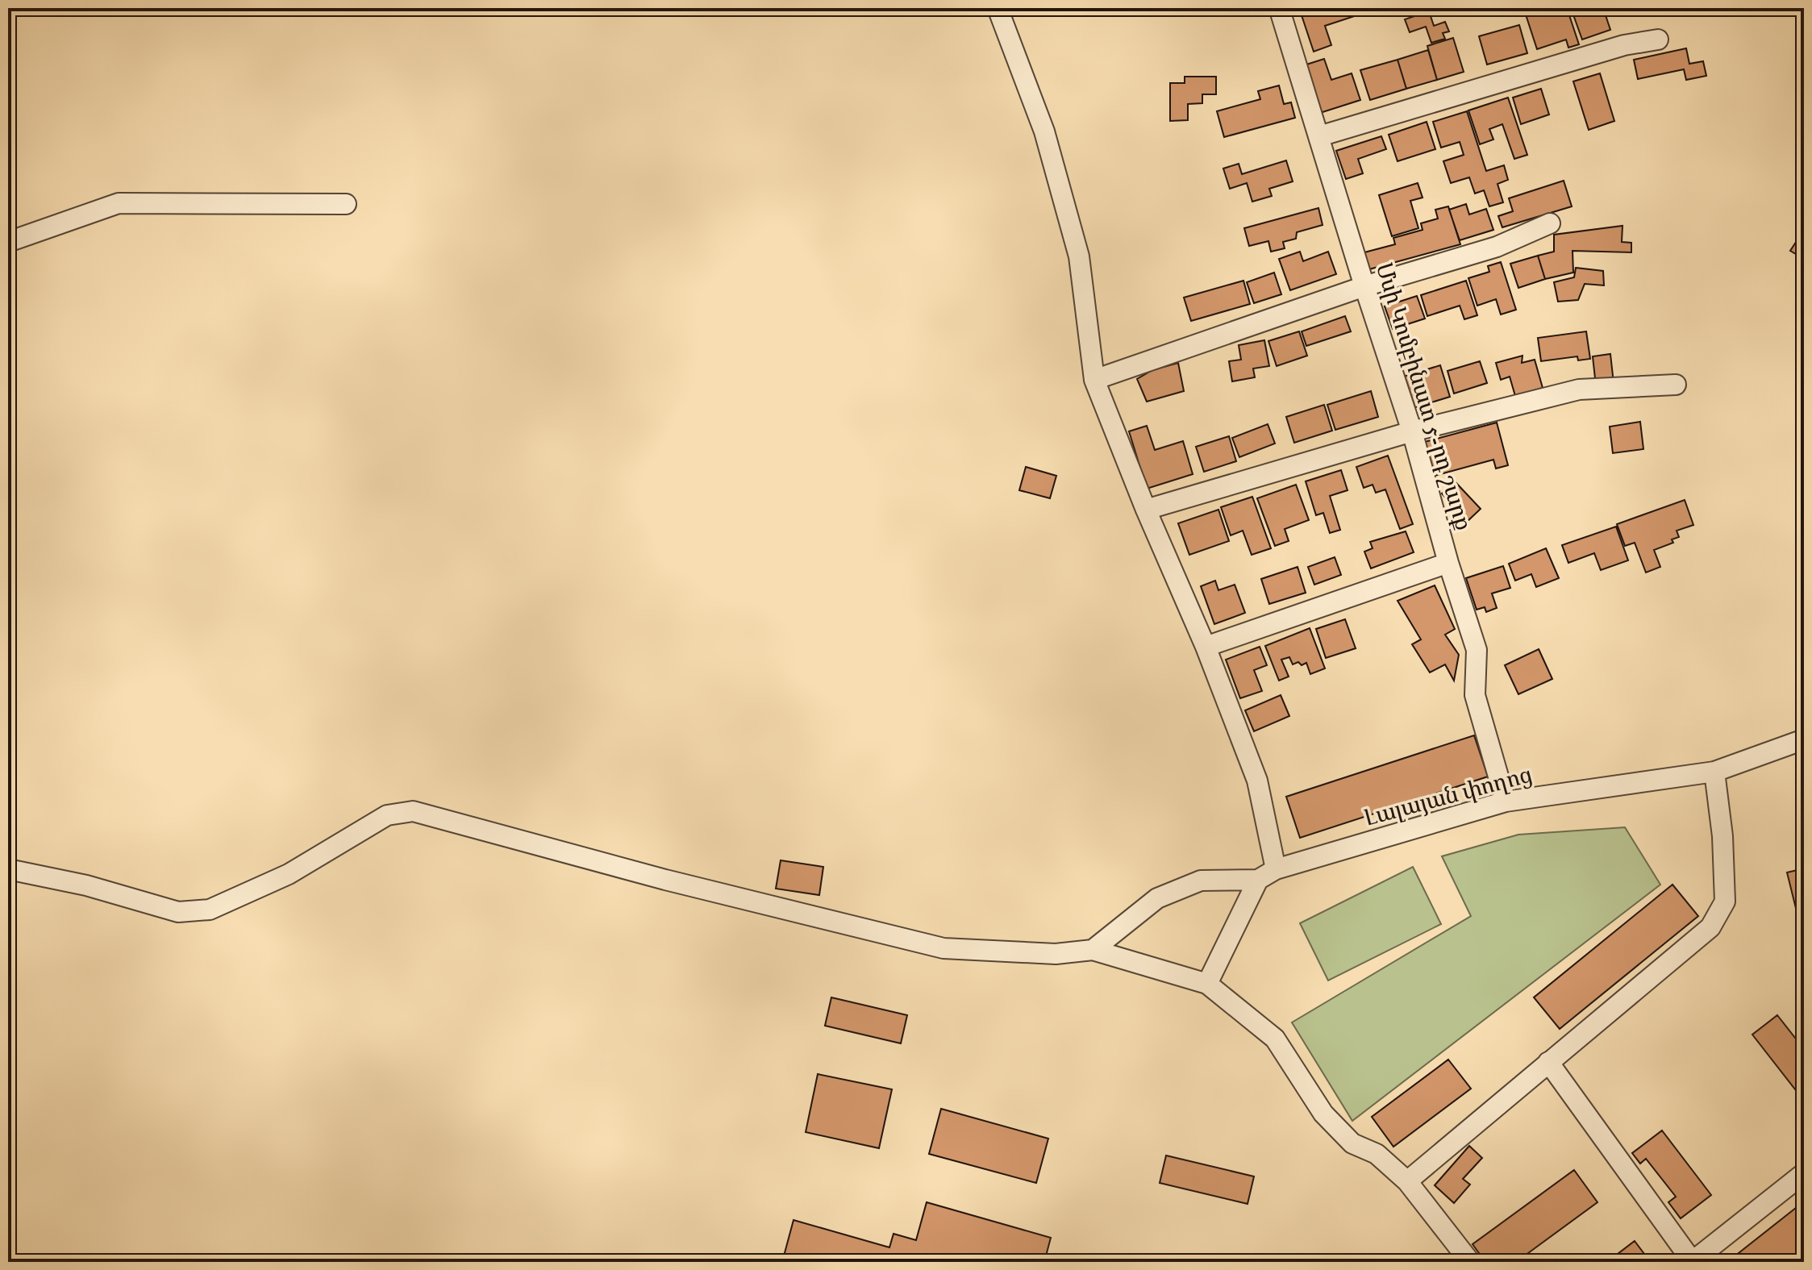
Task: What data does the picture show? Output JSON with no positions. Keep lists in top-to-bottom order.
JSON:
{
  "streets": {
    "street": ["Մսի Կոմբինատ 5-րդ շարք", "Լալայան փողոց"]
  },
  "crossings": [
    ["Մսի Կոմբինատ 5-րդ շարք", "Լալայան փողոց"]
  ]
}
